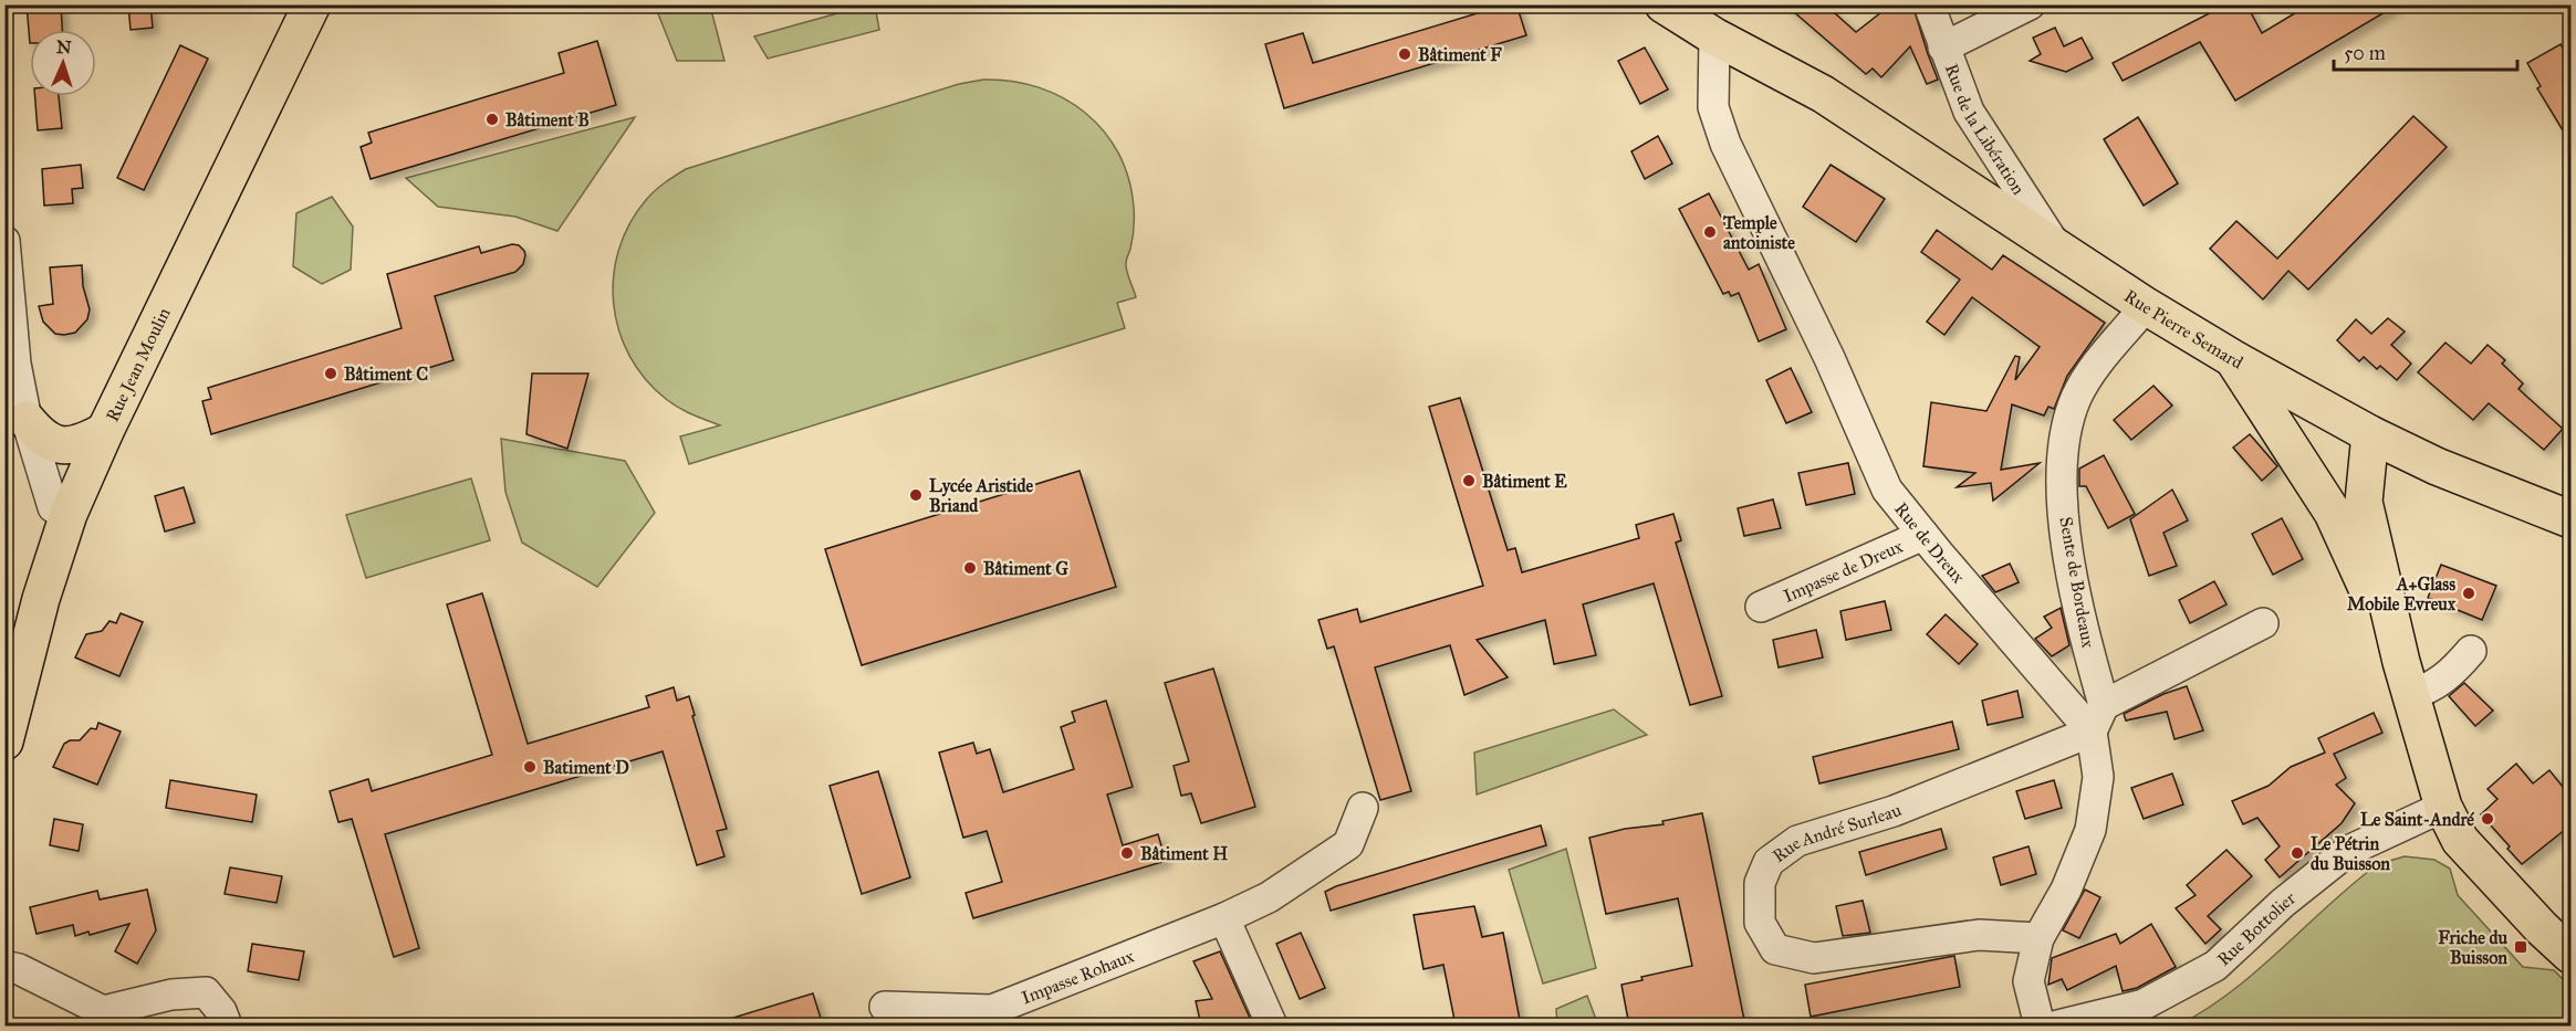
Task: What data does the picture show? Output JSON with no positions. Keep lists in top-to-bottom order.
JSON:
{
  "streets": {
    "main road": ["Rue Pierre Semard", "Rue Jean Moulin"],
    "street": [
      "Rue de la Libération",
      "Rue de Dreux",
      "Impasse de Dreux",
      "Sente de Bordeaux",
      "Rue André Surleau",
      "Rue Bottolier",
      "Impasse Rohaux"
    ]
  },
  "crossings": [
    ["Rue de la Libération", "Rue Pierre Semard"],
    ["Rue Pierre Semard", "Rue de Dreux"],
    ["Rue Pierre Semard", "Sente de Bordeaux"],
    ["Rue de Dreux", "Impasse de Dreux"],
    ["Rue de Dreux", "Sente de Bordeaux"],
    ["Rue de Dreux", "Rue André Surleau"],
    ["Sente de Bordeaux", "Rue André Surleau"]
  ],
  "places": {
    "other": [
      "Bâtiment F",
      "Bâtiment B",
      "Temple antoiniste",
      "Bâtiment C",
      "Bâtiment E",
      "Lycée Aristide Briand",
      "Bâtiment G",
      "A+Glass Mobile Evreux",
      "Batiment D",
      "Le Saint-André",
      "Bâtiment H",
      "Le Pétrin du Buisson"
    ],
    "transit": ["Friche du Buisson"]
  },
  "scale_bar": "50 m",
  "north": "top"
}
